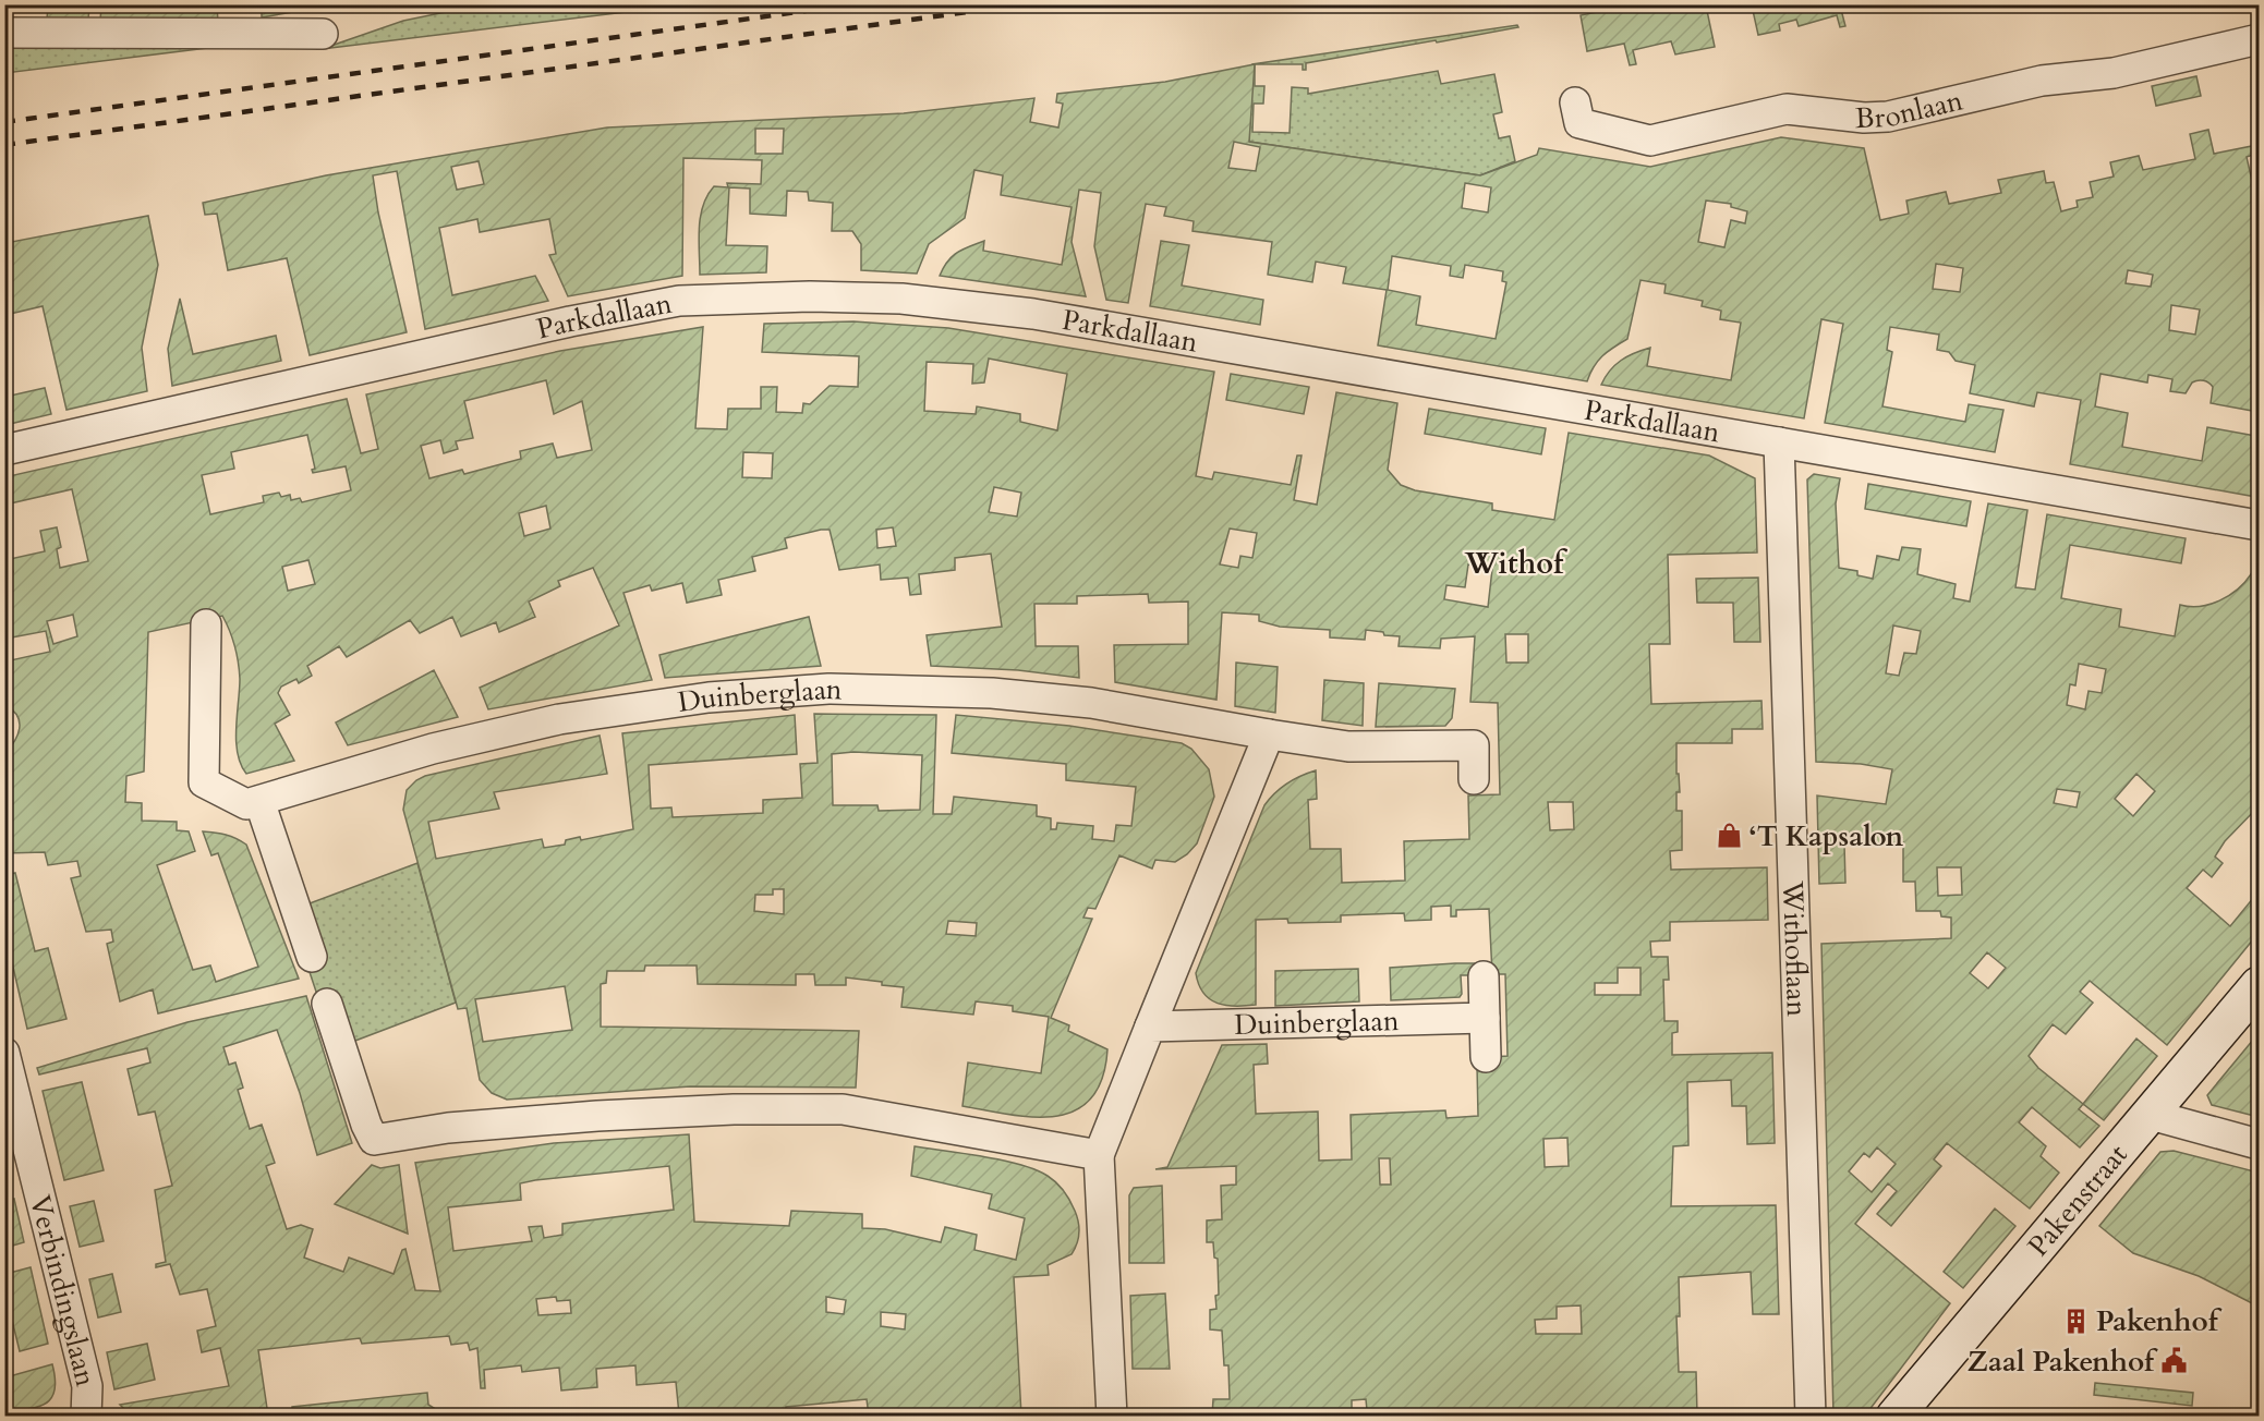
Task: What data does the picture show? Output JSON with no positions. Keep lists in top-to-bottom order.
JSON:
{
  "streets": {
    "street": [
      "Bronlaan",
      "Parkdallaan",
      "Duinberglaan",
      "Withoflaan",
      "Pakenstraat",
      "Verbindingslaan"
    ]
  },
  "crossings": [
    ["Parkdallaan", "Withoflaan"]
  ],
  "districts": ["Withof"],
  "places": {
    "shop": ["‘T Kapsalon"],
    "building": ["Pakenhof"],
    "public building": ["Zaal Pakenhof"]
  }
}
